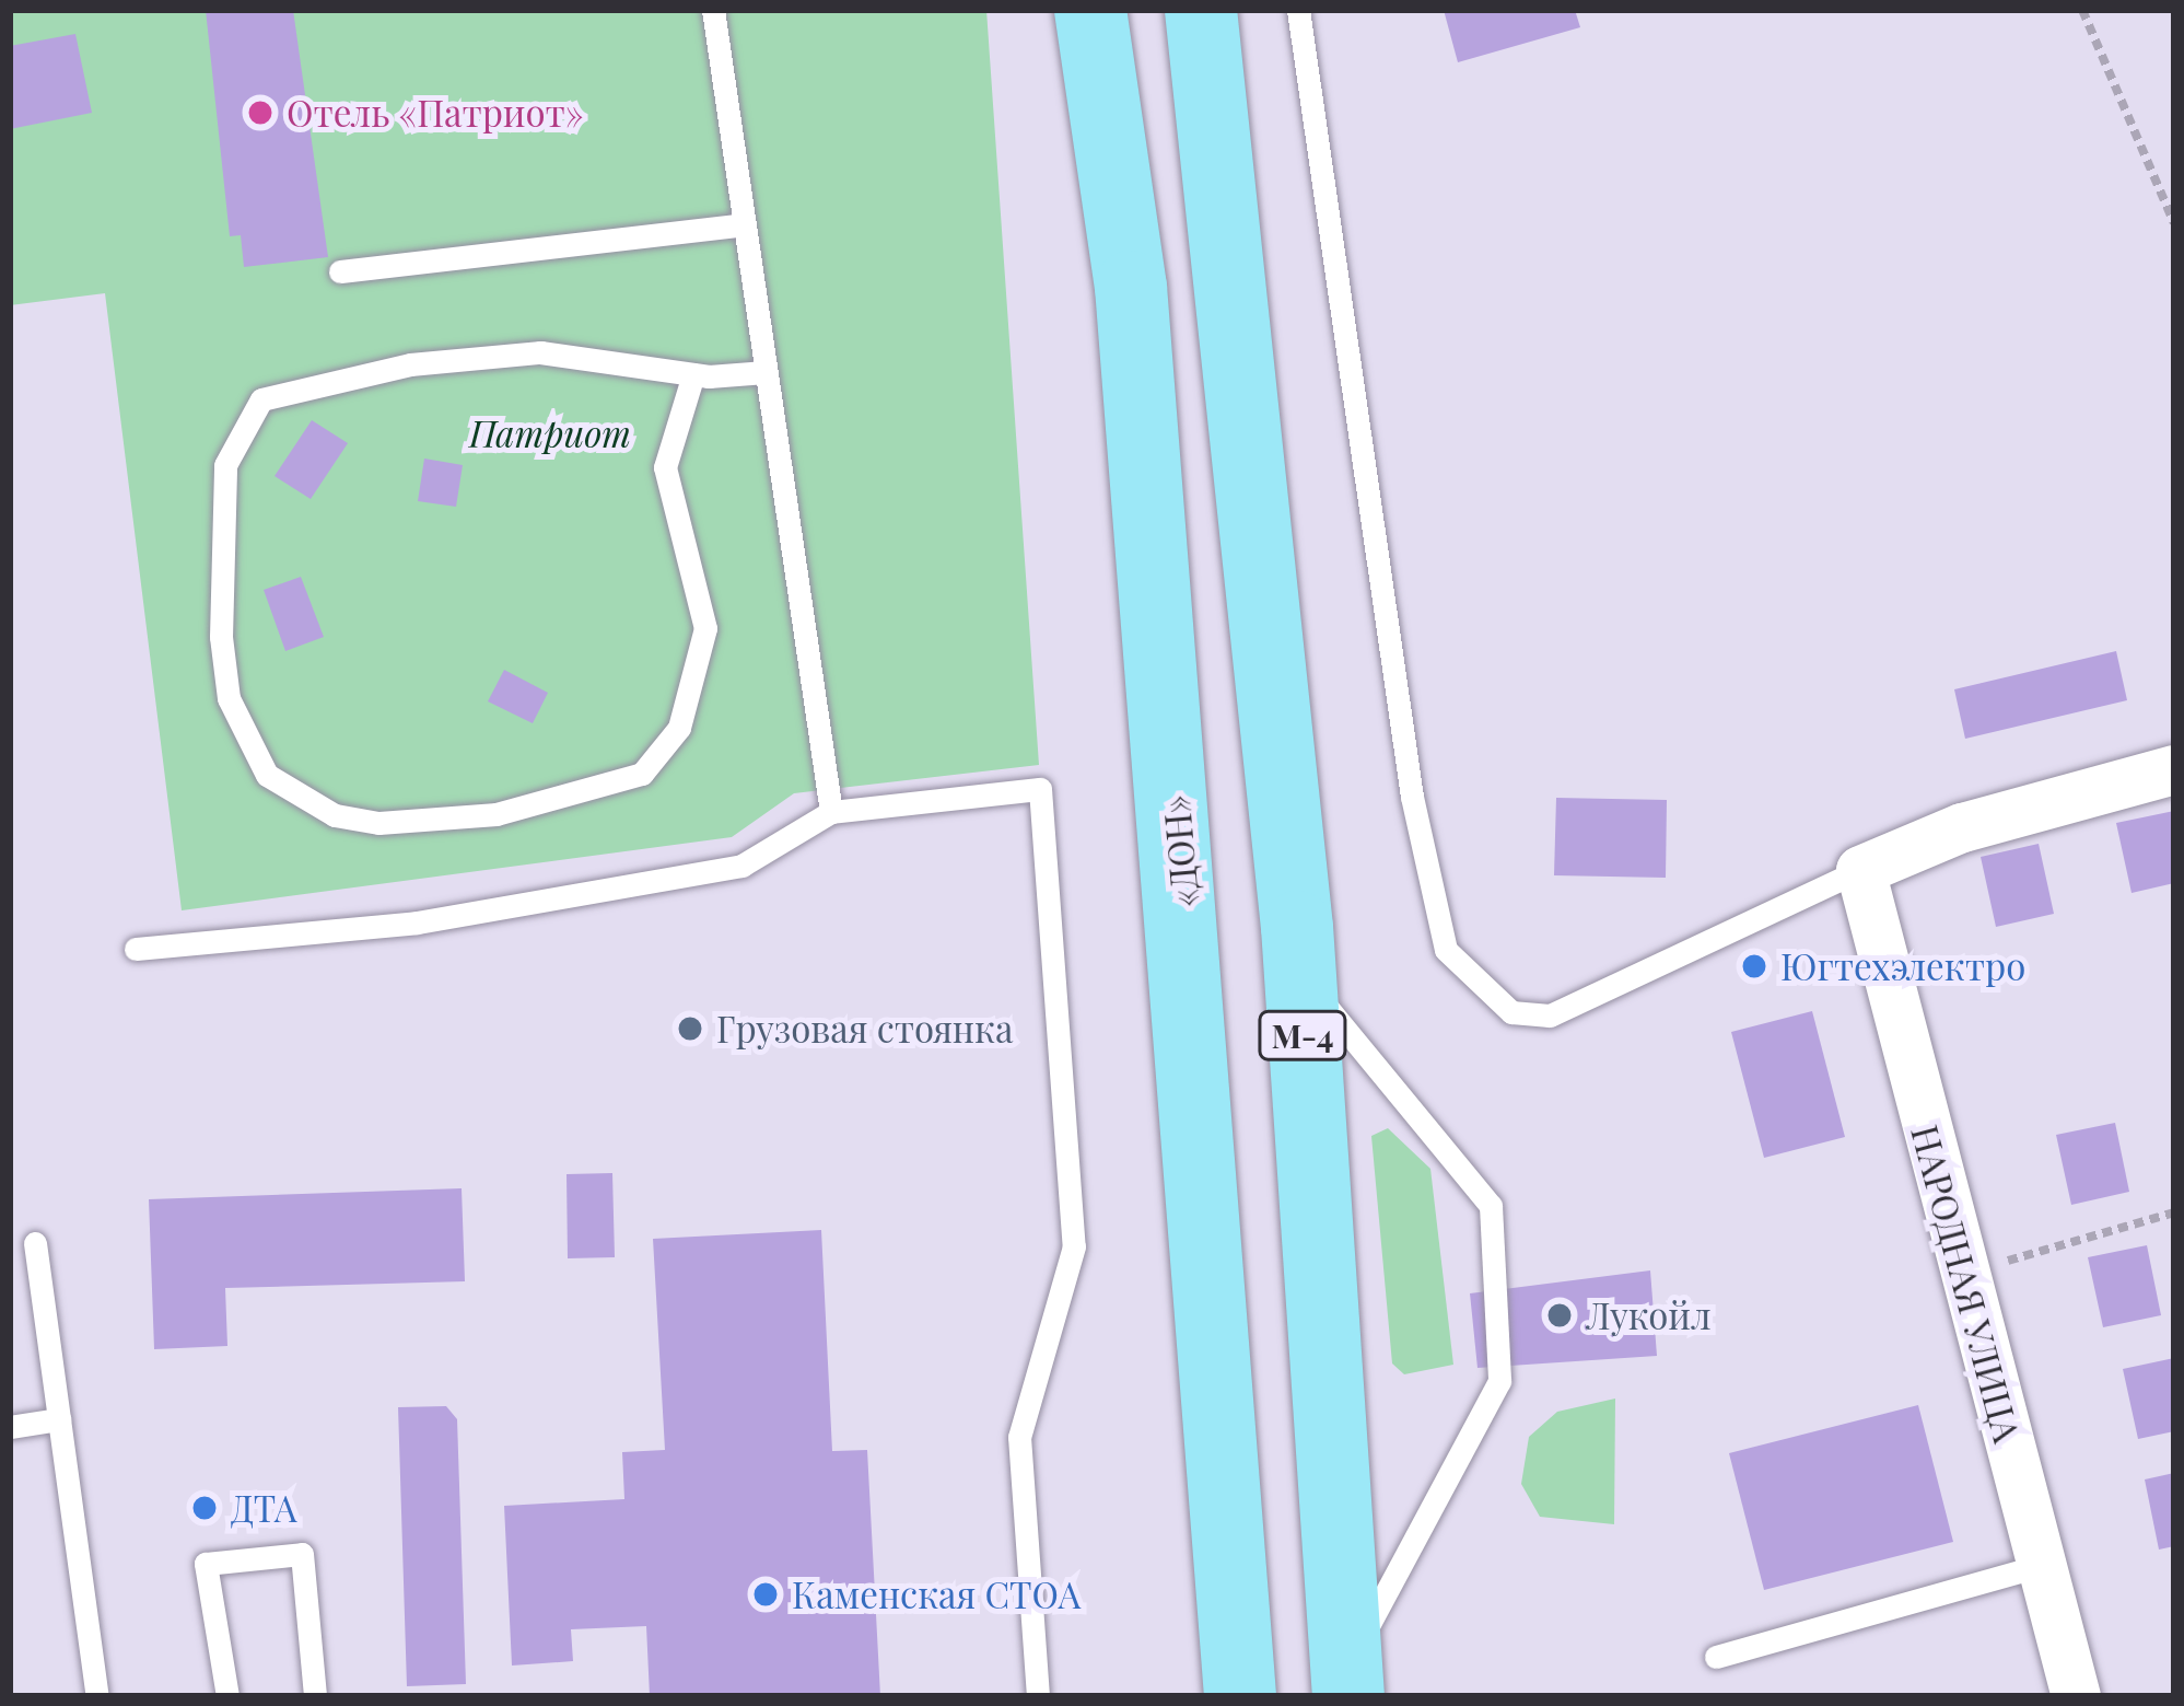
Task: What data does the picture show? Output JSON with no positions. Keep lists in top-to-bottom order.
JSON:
{
  "streets": {
    "highway": ["«ДОН»", "М-4"],
    "street": ["НАРОДНАЯ УЛИЦА"]
  },
  "parks": ["Патриот"],
  "places": [
    "Отель «Патриот»",
    "Югтехэлектро",
    "Грузовая стоянка",
    "Лукойл",
    "ДТА",
    "Каменская СТОА"
  ]
}
